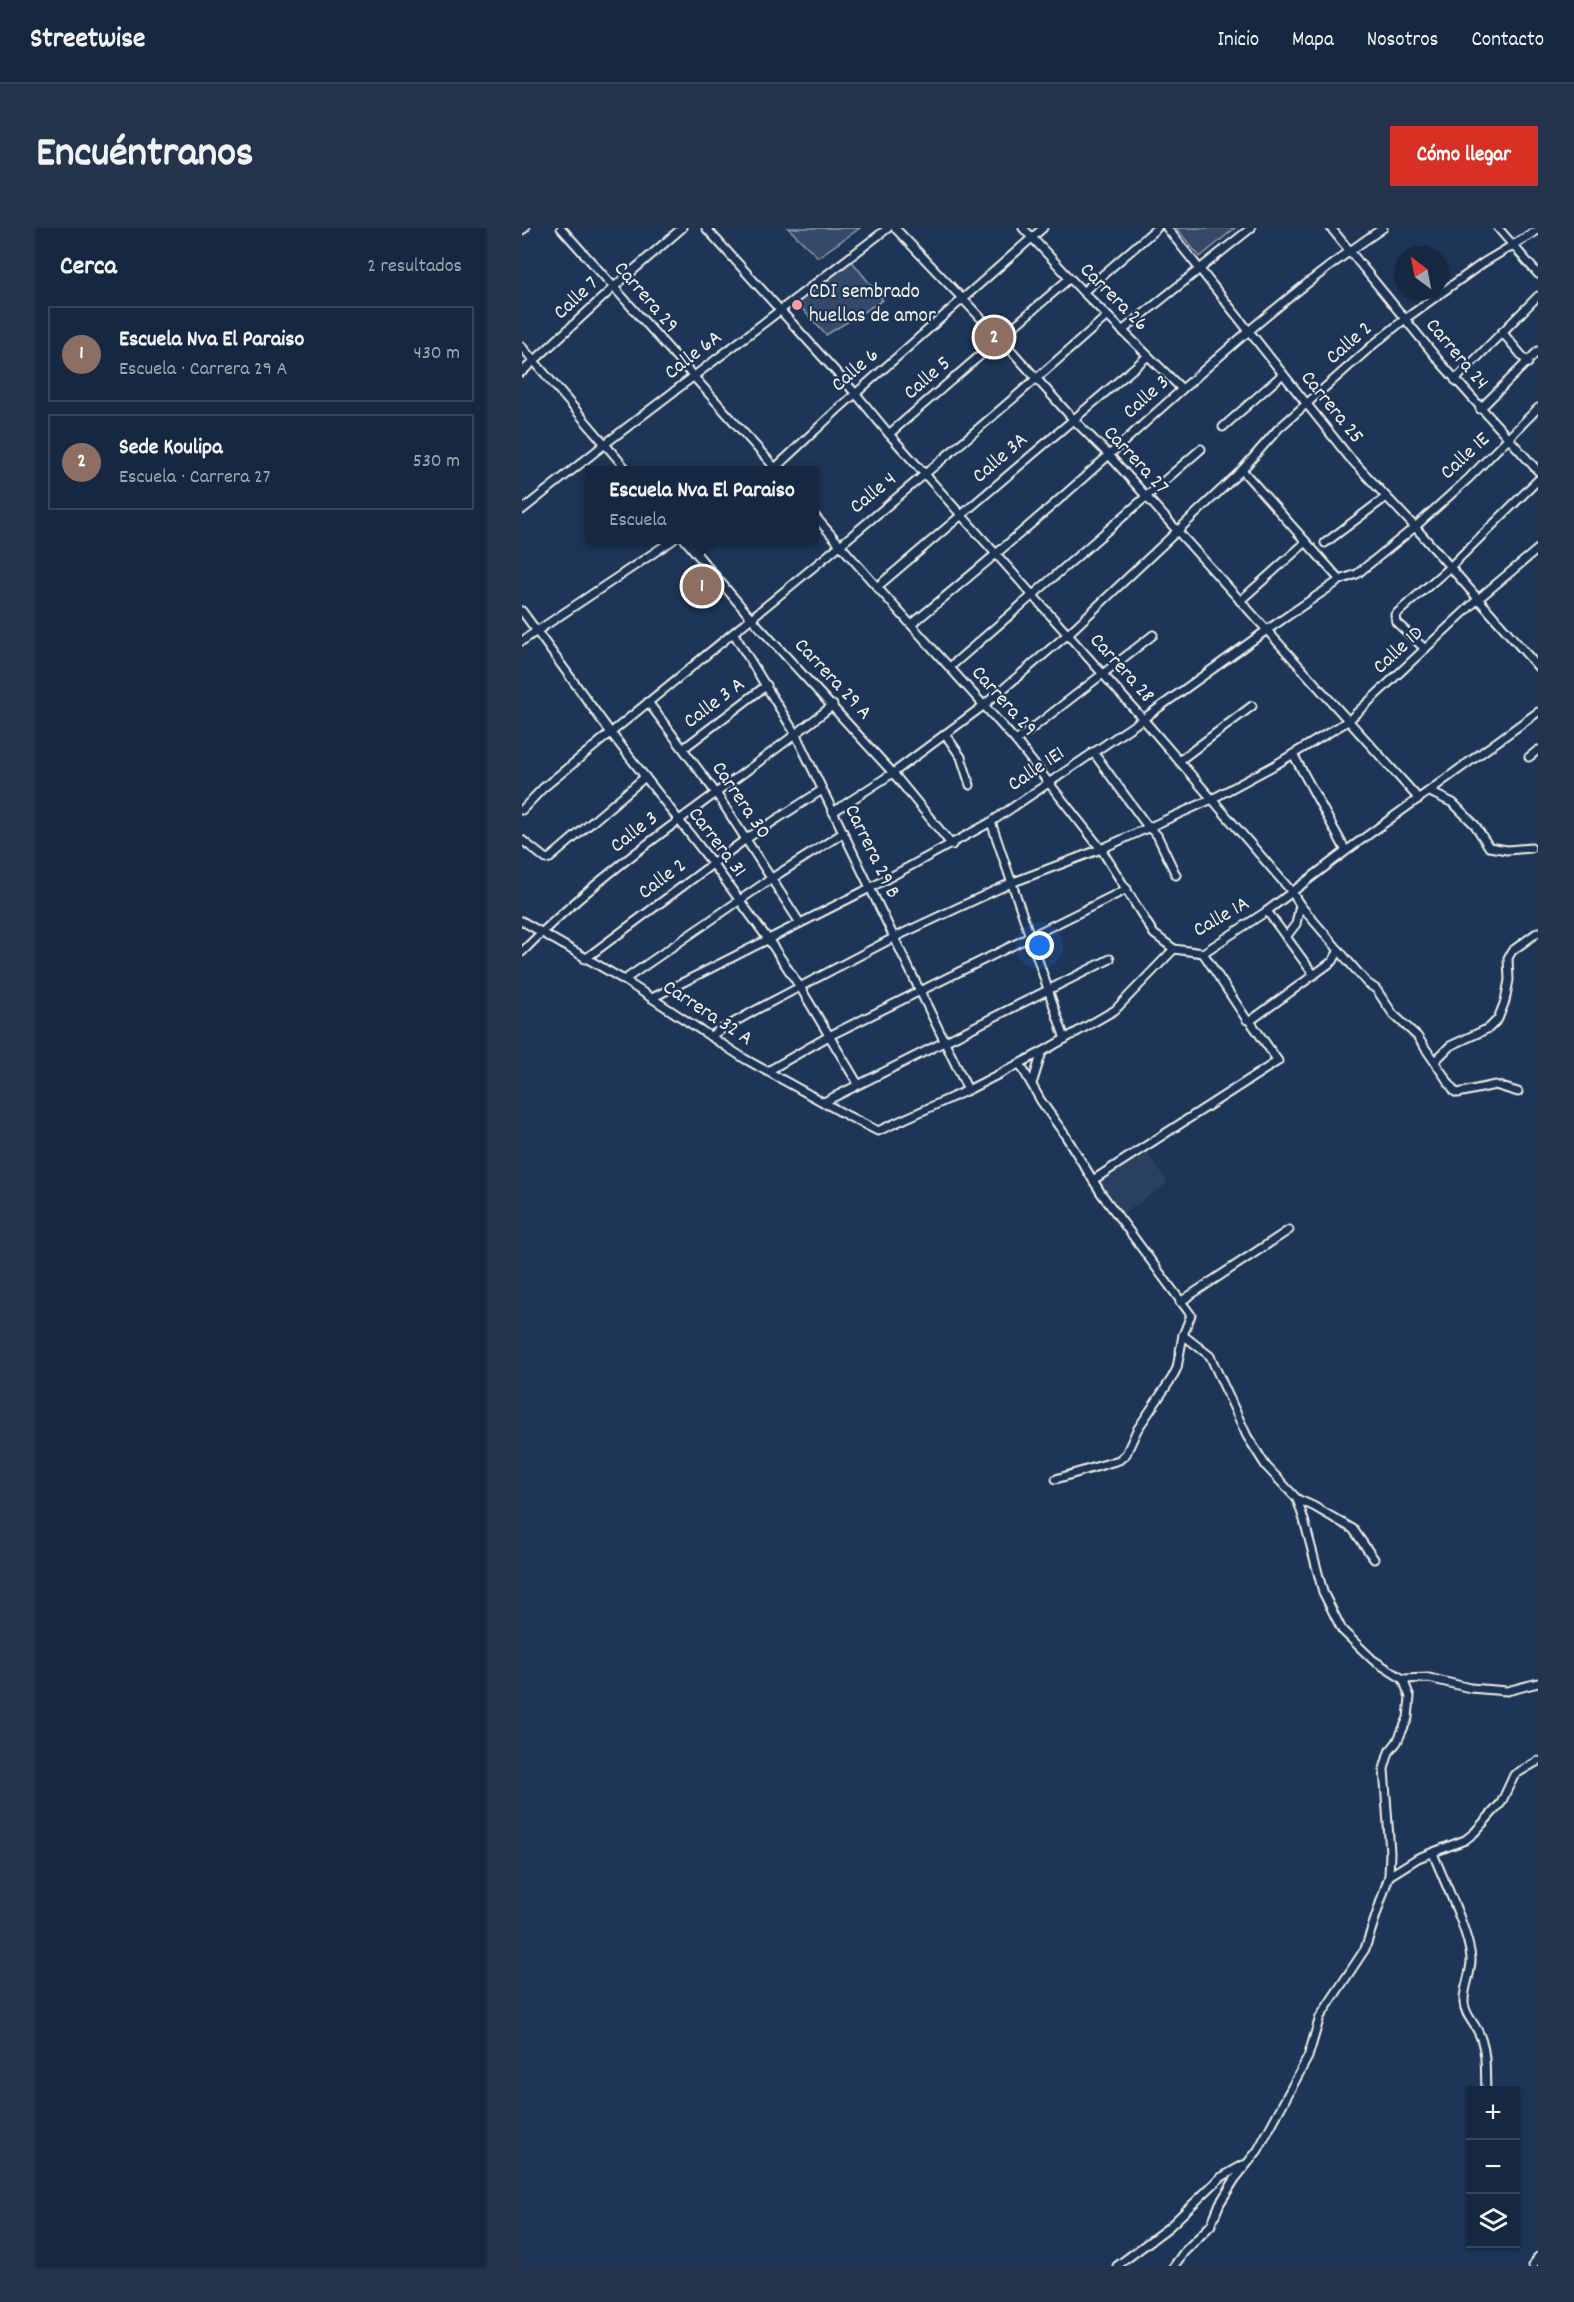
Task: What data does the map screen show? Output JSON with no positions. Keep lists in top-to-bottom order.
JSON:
{
  "streets": {
    "street": [
      "Carrera 29",
      "Carrera 26",
      "Calle 7",
      "Calle 2",
      "Carrera 24",
      "Calle 6A",
      "Calle 6",
      "Calle 5",
      "Calle 3",
      "Carrera 25",
      "Calle 1E",
      "Calle 3A",
      "Carrera 27",
      "Calle 4",
      "Calle 1D",
      "Carrera 28",
      "Carrera 29 A",
      "Calle 3 A",
      "Calle 1E1",
      "Carrera 30",
      "Carrera 31",
      "Carrera 29 B",
      "Calle 1A",
      "Carrera 32 A"
    ]
  },
  "crossings": [
    ["Carrera 29", "Calle 7"],
    ["Carrera 29", "Calle 6A"],
    ["Carrera 29", "Calle 3"],
    ["Carrera 29", "Calle 3A"],
    ["Carrera 29", "Calle 4"],
    ["Carrera 29", "Calle 1D"],
    ["Carrera 29", "Calle 1E1"],
    ["Carrera 29", "Calle 1A"],
    ["Carrera 26", "Calle 6"],
    ["Carrera 26", "Calle 5"],
    ["Carrera 26", "Calle 3"],
    ["Carrera 26", "Calle 3A"],
    ["Carrera 26", "Calle 4"],
    ["Calle 2", "Carrera 24"],
    ["Calle 2", "Carrera 25"],
    ["Calle 2", "Carrera 27"],
    ["Calle 2", "Carrera 30"],
    ["Calle 2", "Carrera 31"],
    ["Calle 2", "Carrera 29 B"],
    ["Calle 2", "Carrera 32 A"],
    ["Carrera 24", "Calle 3"],
    ["Carrera 24", "Calle 1E"],
    ["Calle 6A", "Carrera 28"],
    ["Calle 6", "Carrera 27"],
    ["Calle 6", "Carrera 28"],
    ["Calle 5", "Carrera 27"],
    ["Calle 5", "Carrera 28"],
    ["Calle 3", "Carrera 25"],
    ["Calle 3", "Carrera 27"],
    ["Calle 3", "Carrera 28"],
    ["Calle 3", "Carrera 29 A"],
    ["Calle 3", "Carrera 30"],
    ["Calle 3", "Carrera 31"],
    ["Calle 3", "Carrera 29 B"],
    ["Calle 3", "Carrera 32 A"],
    ["Carrera 25", "Calle 1E"],
    ["Carrera 25", "Calle 1D"],
    ["Carrera 25", "Calle 1E1"],
    ["Calle 1E", "Calle 1E1"],
    ["Calle 3A", "Carrera 27"],
    ["Calle 3A", "Carrera 28"],
    ["Carrera 27", "Calle 4"],
    ["Carrera 27", "Calle 1D"],
    ["Carrera 27", "Calle 1E1"],
    ["Carrera 27", "Calle 1A"],
    ["Calle 4", "Carrera 28"],
    ["Calle 4", "Carrera 29 A"],
    ["Calle 4", "Carrera 30"],
    ["Calle 4", "Carrera 31"],
    ["Calle 4", "Carrera 29 B"],
    ["Calle 1D", "Carrera 28"],
    ["Calle 1D", "Carrera 31"],
    ["Calle 1D", "Carrera 29 B"],
    ["Calle 1D", "Carrera 32 A"],
    ["Carrera 28", "Calle 1E1"],
    ["Carrera 28", "Calle 1A"],
    ["Carrera 29 A", "Calle 1E1"],
    ["Calle 3 A", "Carrera 30"],
    ["Calle 3 A", "Carrera 29 B"],
    ["Calle 1E1", "Carrera 30"],
    ["Calle 1E1", "Carrera 31"],
    ["Calle 1E1", "Carrera 29 B"],
    ["Calle 1E1", "Carrera 32 A"],
    ["Carrera 29 B", "Calle 1A"],
    ["Calle 1A", "Carrera 32 A"]
  ],
  "places": ["CDI sembrado huellas de amor"],
  "north": "top left",
  "page": {
    "header": "Streetwise",
    "nav": [
      "Inicio",
      "Mapa",
      "Nosotros",
      "Contacto"
    ],
    "title": "Encuéntranos",
    "buttons": "Cómo llegar",
    "heading": ["Cerca", "2 resultados"],
    "list": [
      {
        "mark": "1",
        "name": "Escuela Nva El Paraiso",
        "note": "Escuela · Carrera 29 A",
        "value": "430 m"
      },
      {
        "mark": "2",
        "name": "Sede Koulipa",
        "note": "Escuela · Carrera 27",
        "value": "530 m"
      }
    ],
    "pins": ["2", "1"],
    "popup": ["Escuela Nva El Paraiso", "Escuela"],
    "map_buttons": ["+", "−"]
  }
}
